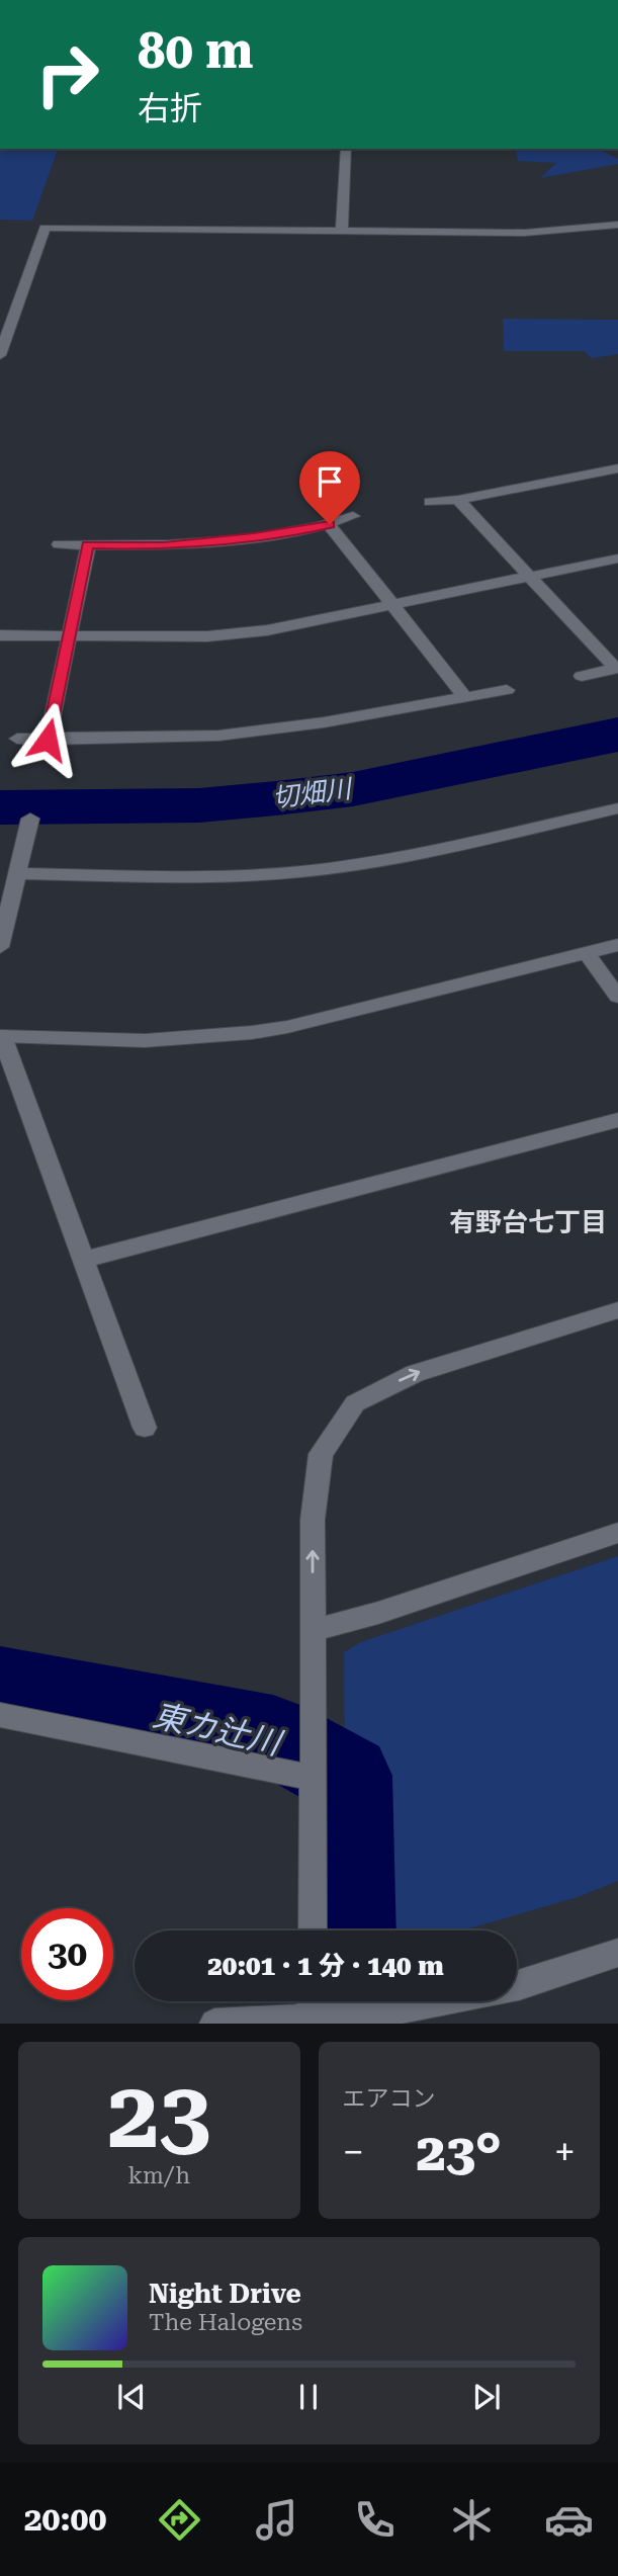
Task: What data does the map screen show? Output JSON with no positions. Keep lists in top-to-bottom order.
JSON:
{
  "districts": ["有野台七丁目"],
  "water": ["切畑川", "東カ辻川"],
  "page": {
    "turn": ["80 m", "右折"],
    "limit": "30",
    "trip": "20:01 · 1 分 · 140 m",
    "tile": [
      ["23", "km/h"],
      "エアコン"
    ],
    "heat": ["−", "23°", "+"],
    "song": ["Night Drive", "The Halogens"],
    "tabs": "20:00"
  }
}
